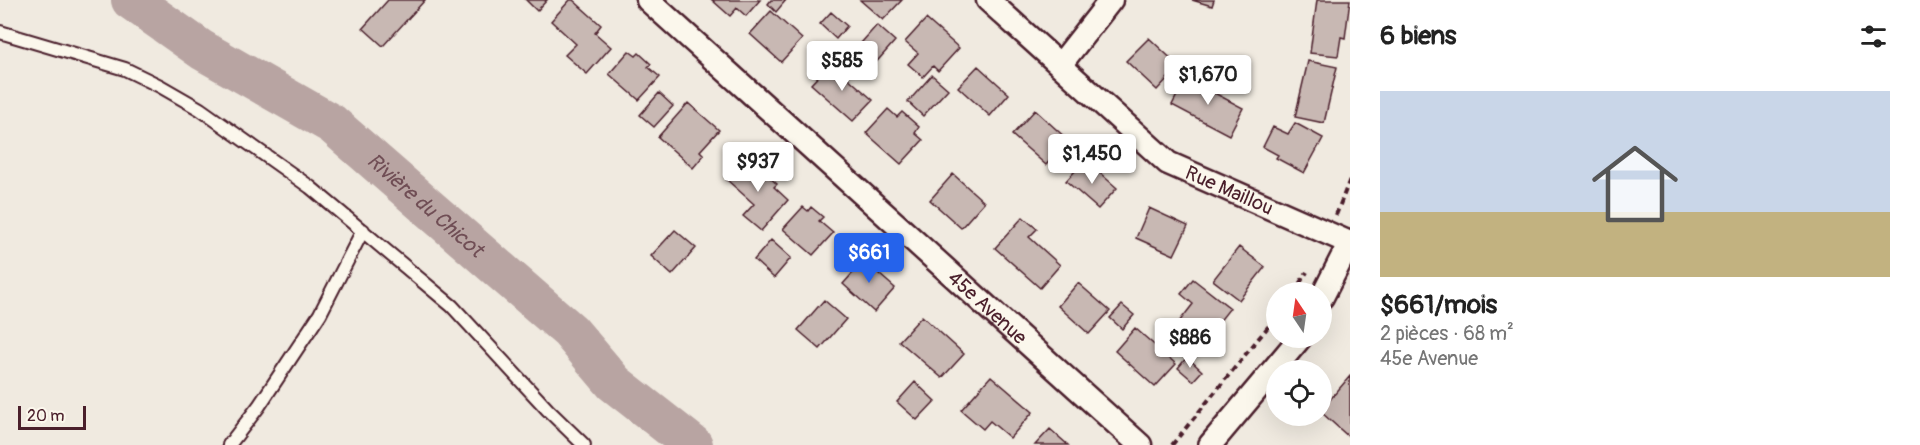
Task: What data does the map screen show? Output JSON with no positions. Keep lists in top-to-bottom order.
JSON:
{
  "streets": {
    "street": ["Rue Maillou", "45e Avenue"]
  },
  "water": ["Rivière du Chicot"],
  "scale_bar": "20 m",
  "north": "top",
  "page": {
    "heading": "6 biens",
    "price": [
      "$585",
      "$1,670",
      "$1,450",
      "$937",
      "$661",
      "$886"
    ],
    "list": [
      {
        "name": "$661/mois",
        "note": "2 pièces · 68 m² · 45e Avenue"
      }
    ],
    "scale": "20 m"
  }
}
